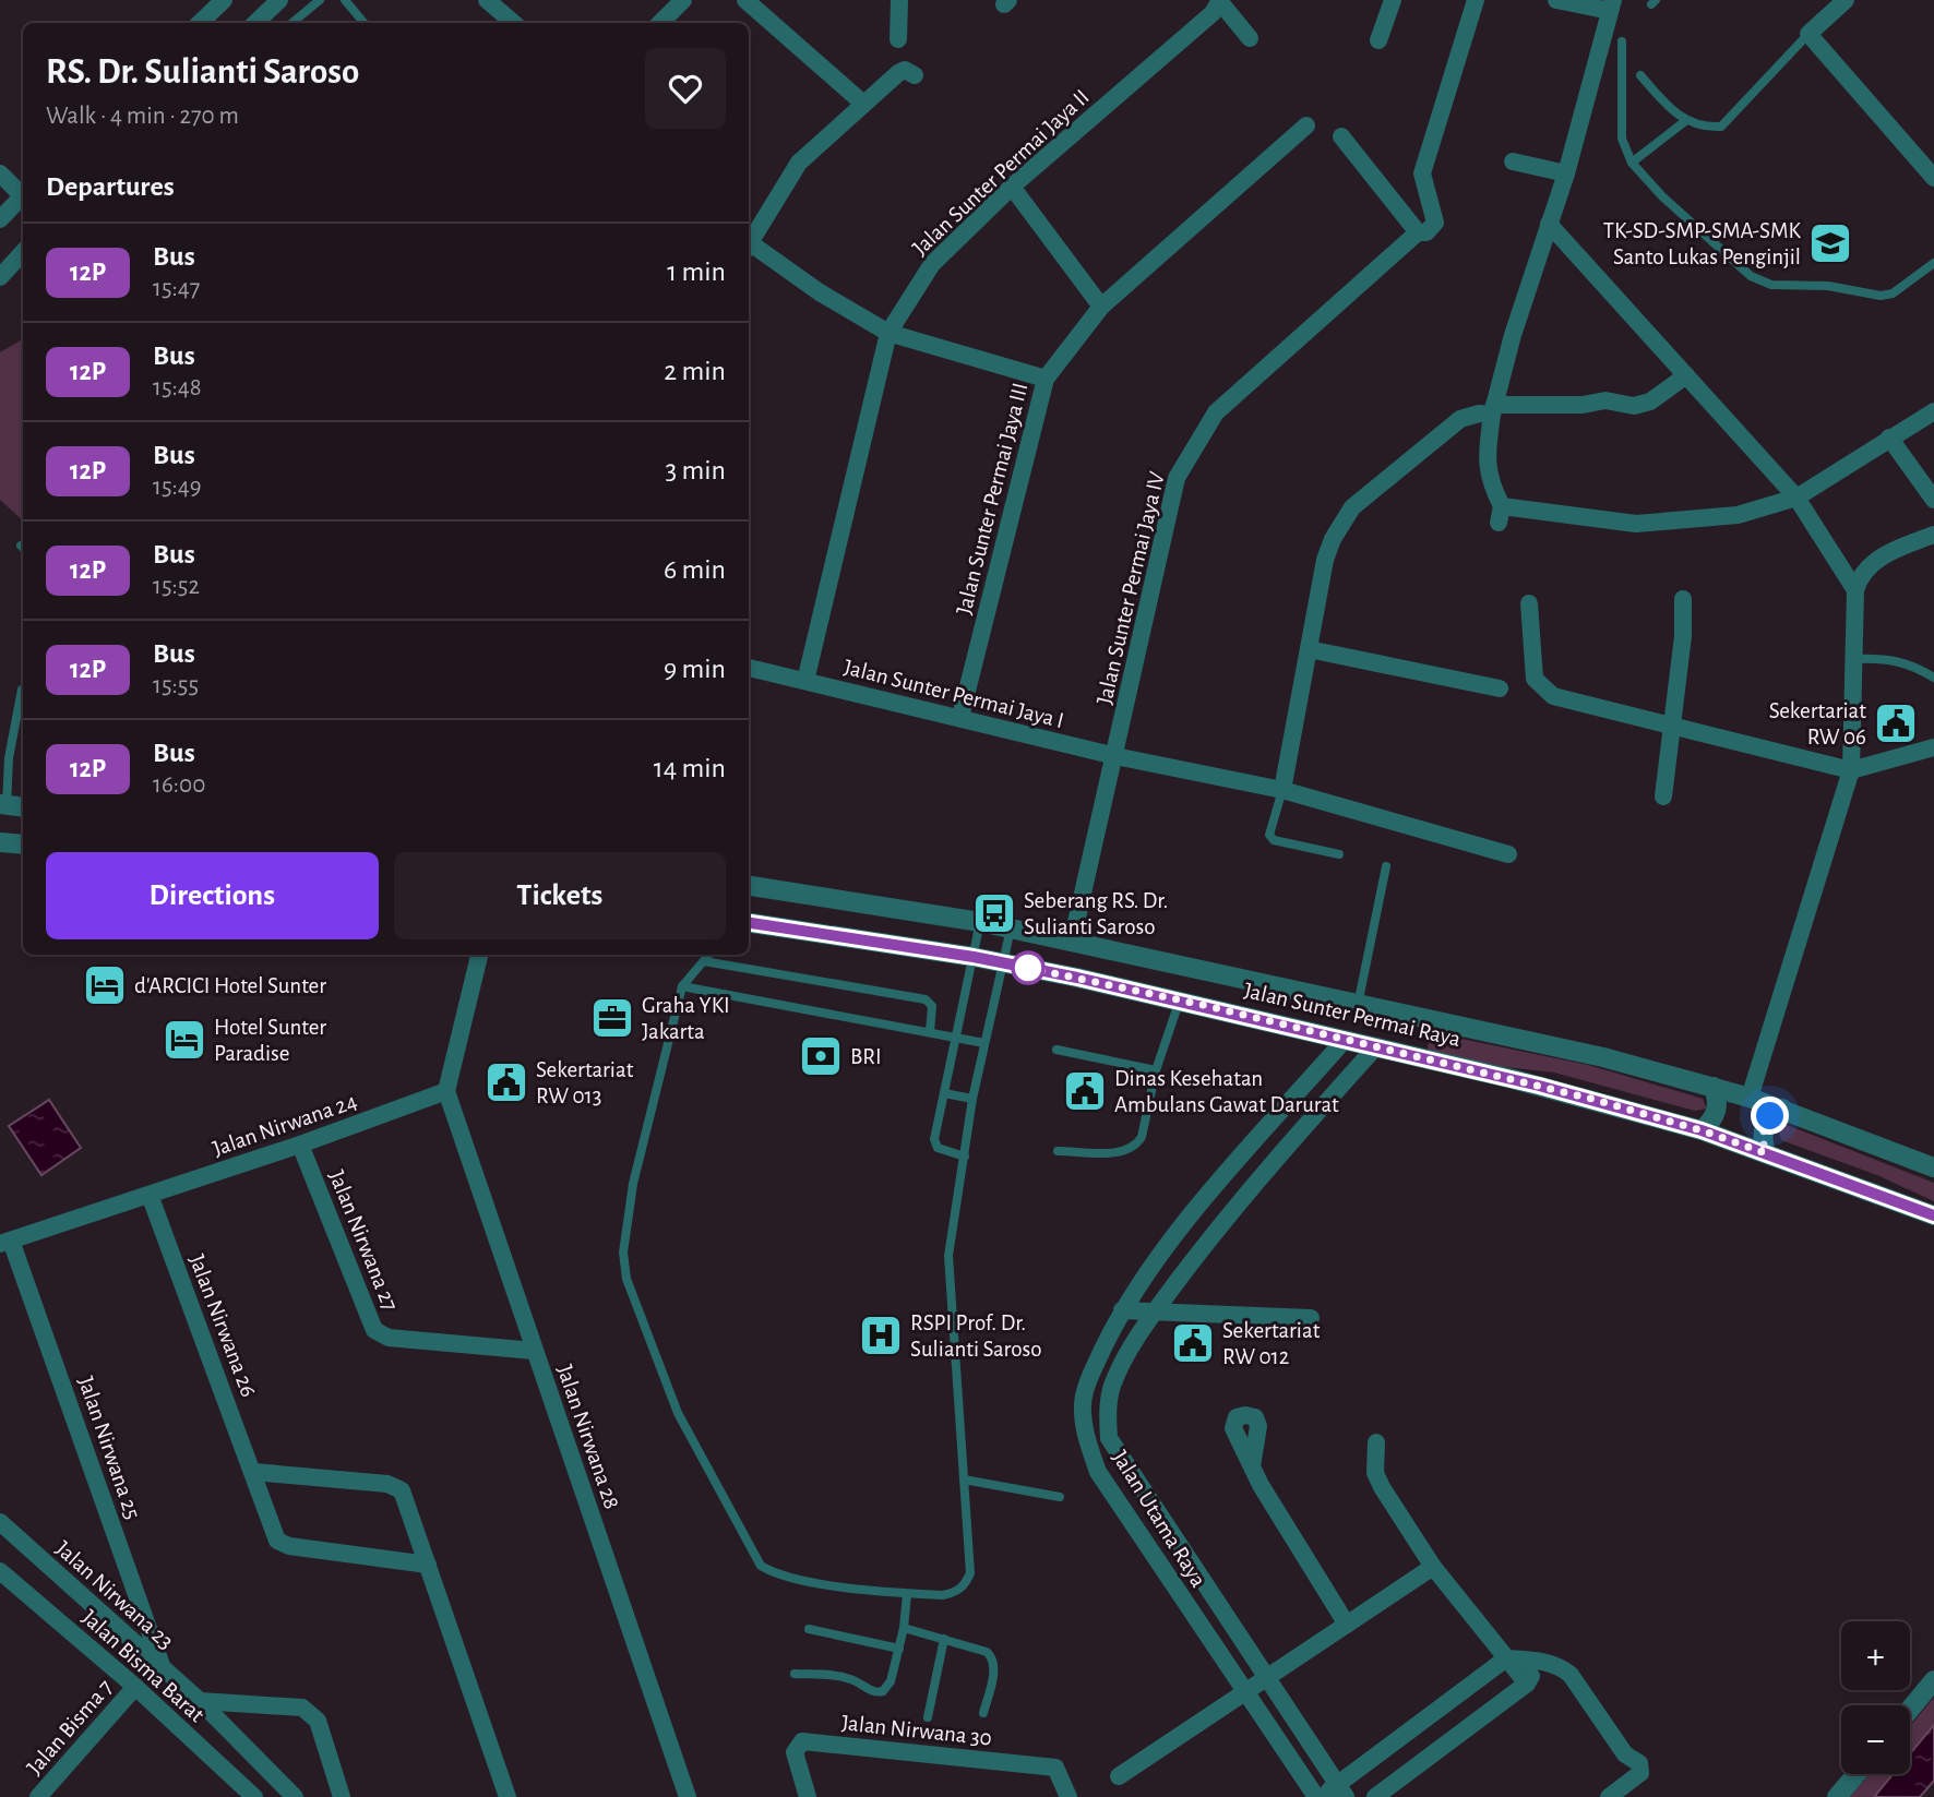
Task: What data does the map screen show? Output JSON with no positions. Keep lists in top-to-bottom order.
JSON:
{
  "streets": {
    "street": [
      "Jalan Sunter Permai Jaya II",
      "Jalan Sunter Permai Jaya III",
      "Jalan Sunter Permai Jaya IV",
      "Jalan Sunter Permai Jaya I",
      "Jalan Sunter Permai Raya",
      "Jalan Nirwana 24",
      "Jalan Nirwana 27",
      "Jalan Nirwana 26",
      "Jalan Nirwana 28",
      "Jalan Nirwana 25",
      "Jalan Utama Raya",
      "Jalan Nirwana 23",
      "Jalan Bisma Barat",
      "Jalan Bisma 7",
      "Jalan Nirwana 30"
    ]
  },
  "crossings": [
    ["Jalan Sunter Permai Jaya II", "Jalan Sunter Permai Jaya I"],
    ["Jalan Sunter Permai Jaya III", "Jalan Sunter Permai Jaya I"],
    ["Jalan Sunter Permai Jaya IV", "Jalan Sunter Permai Jaya I"],
    ["Jalan Sunter Permai Jaya IV", "Jalan Sunter Permai Raya"],
    ["Jalan Sunter Permai Raya", "Jalan Utama Raya"],
    ["Jalan Nirwana 24", "Jalan Nirwana 27"],
    ["Jalan Nirwana 24", "Jalan Nirwana 26"],
    ["Jalan Nirwana 24", "Jalan Nirwana 28"],
    ["Jalan Nirwana 24", "Jalan Nirwana 25"],
    ["Jalan Nirwana 27", "Jalan Nirwana 28"],
    ["Jalan Nirwana 25", "Jalan Nirwana 23"],
    ["Jalan Bisma Barat", "Jalan Bisma 7"]
  ],
  "places": {
    "school or university": ["TK-SD-SMP-SMA-SMK Santo Lukas Penginjil"],
    "public building": [
      "Sekertariat RW 06",
      "Sekertariat RW 013",
      "Dinas Kesehatan Ambulans Gawat Darurat",
      "Sekertariat RW 012"
    ],
    "bus stop": ["Seberang RS. Dr. Sulianti Saroso"],
    "hotel": ["d'ARCICI Hotel Sunter", "Hotel Sunter Paradise"],
    "office": ["Graha YKI Jakarta"],
    "bank": ["BRI"],
    "hospital": ["RSPI Prof. Dr. Sulianti Saroso"]
  },
  "lines": ["bus line 12P"],
  "page": {
    "heading": [
      ["RS. Dr. Sulianti Saroso", "Walk · 4 min · 270 m"],
      "Departures"
    ],
    "list": [
      {
        "mark": "12P",
        "name": "Bus",
        "note": "15:47",
        "value": "1 min"
      },
      {
        "mark": "12P",
        "name": "Bus",
        "note": "15:48",
        "value": "2 min"
      },
      {
        "mark": "12P",
        "name": "Bus",
        "note": "15:49",
        "value": "3 min"
      },
      {
        "mark": "12P",
        "name": "Bus",
        "note": "15:52",
        "value": "6 min"
      },
      {
        "mark": "12P",
        "name": "Bus",
        "note": "15:55",
        "value": "9 min"
      },
      {
        "mark": "12P",
        "name": "Bus",
        "note": "16:00",
        "value": "14 min"
      }
    ],
    "buttons": ["Directions", "Tickets"],
    "map_buttons": ["+", "−"]
  }
}
